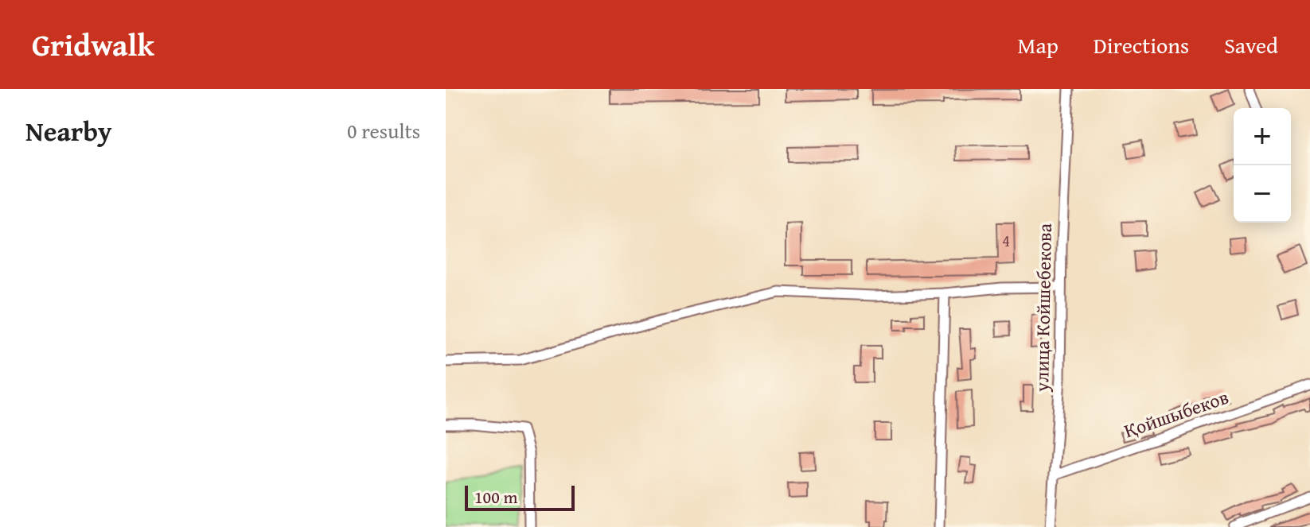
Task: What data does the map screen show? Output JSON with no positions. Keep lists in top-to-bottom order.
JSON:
{
  "streets": {
    "street": ["улица Койшебекова", "Қойшыбеков"]
  },
  "crossings": [
    ["улица Койшебекова", "Қойшыбеков"]
  ],
  "house_numbers": ["4"],
  "scale_bar": "100 m",
  "page": {
    "header": "Gridwalk",
    "nav": ["Map", "Directions", "Saved"],
    "heading": ["Nearby", "0 results"],
    "map_buttons": ["+", "−"],
    "scale": "100 m"
  }
}
